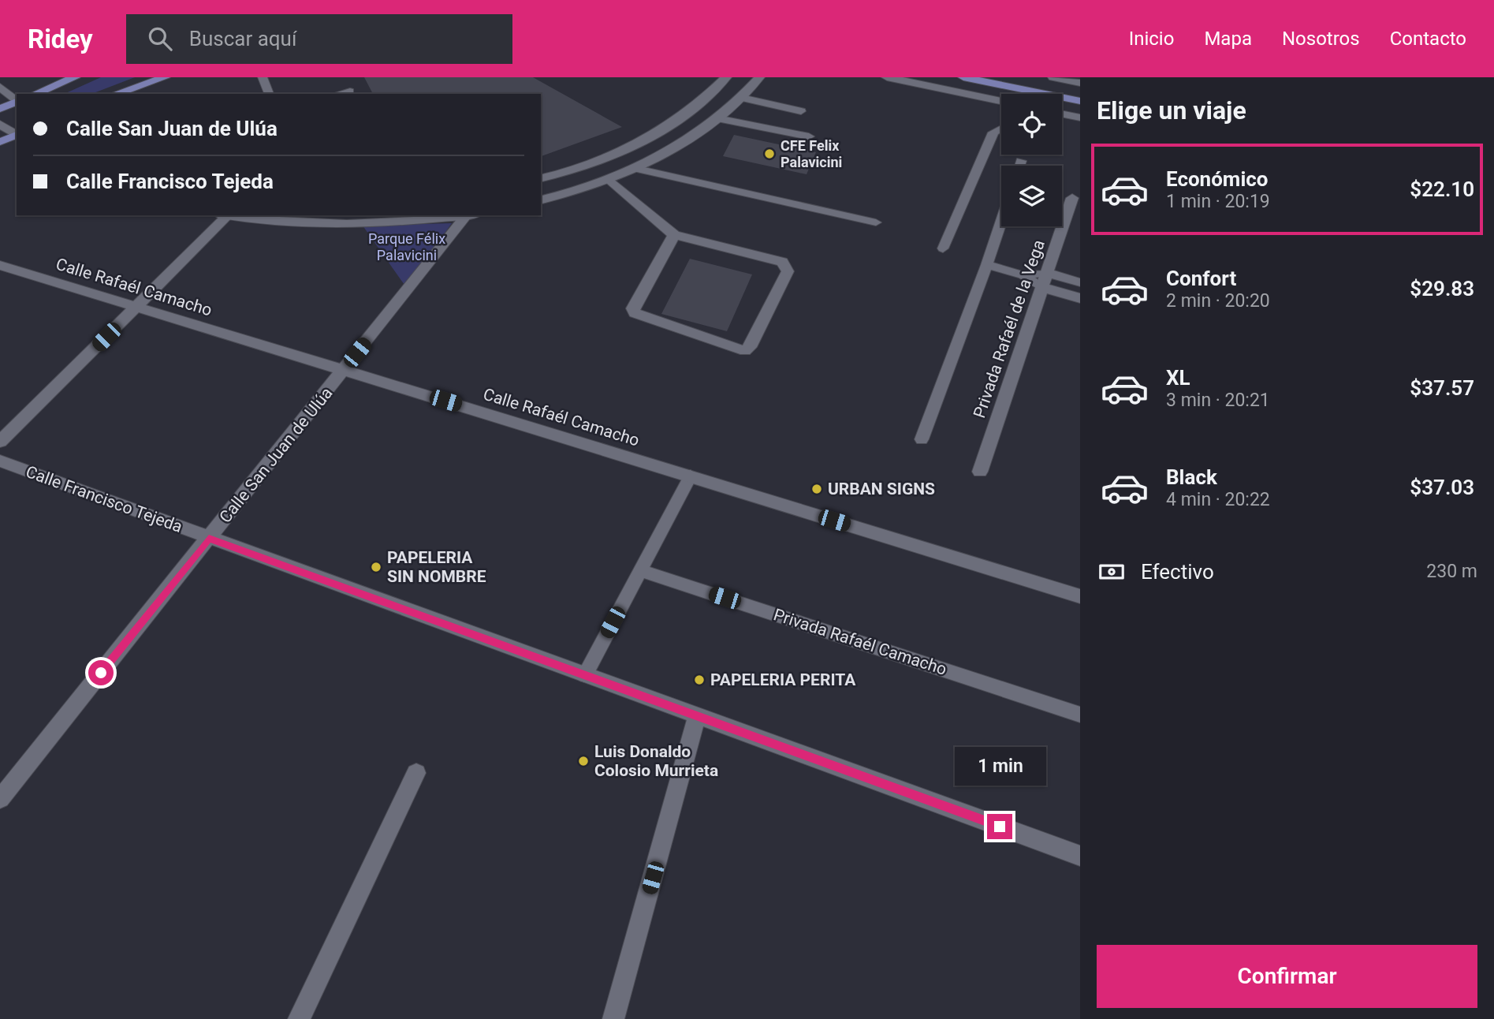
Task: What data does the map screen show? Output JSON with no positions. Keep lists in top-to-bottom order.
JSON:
{
  "streets": {
    "street": [
      "Calle Rafaél Camacho",
      "Privada Rafaél de la Vega",
      "Calle San Juan de Ulúa",
      "Calle Francisco Tejeda"
    ],
    "lane": ["Privada Rafaél Camacho"]
  },
  "crossings": [
    ["Calle Rafaél Camacho", "Calle San Juan de Ulúa"],
    ["Calle San Juan de Ulúa", "Calle Francisco Tejeda"]
  ],
  "parks": ["Parque Félix Palavicini"],
  "places": [
    "CFE Felix Palavicini",
    "URBAN SIGNS",
    "PAPELERIA SIN NOMBRE",
    "PAPELERIA PERITA",
    "Luis Donaldo Colosio Murrieta"
  ],
  "page": {
    "header": "Ridey",
    "search": "Buscar aquí",
    "nav": [
      "Inicio",
      "Mapa",
      "Nosotros",
      "Contacto"
    ],
    "heading": "Elige un viaje",
    "banner": ["Calle San Juan de Ulúa", "Calle Francisco Tejeda"],
    "list": [
      {
        "name": "Económico",
        "note": "1 min · 20:19",
        "value": "$22.10"
      },
      {
        "name": "Confort",
        "note": "2 min · 20:20",
        "value": "$29.83"
      },
      {
        "name": "XL",
        "note": "3 min · 20:21",
        "value": "$37.57"
      },
      {
        "name": "Black",
        "note": "4 min · 20:22",
        "value": "$37.03"
      }
    ],
    "pay": ["Efectivo", "230 m"],
    "bubble": "1 min",
    "buttons": "Confirmar"
  }
}
